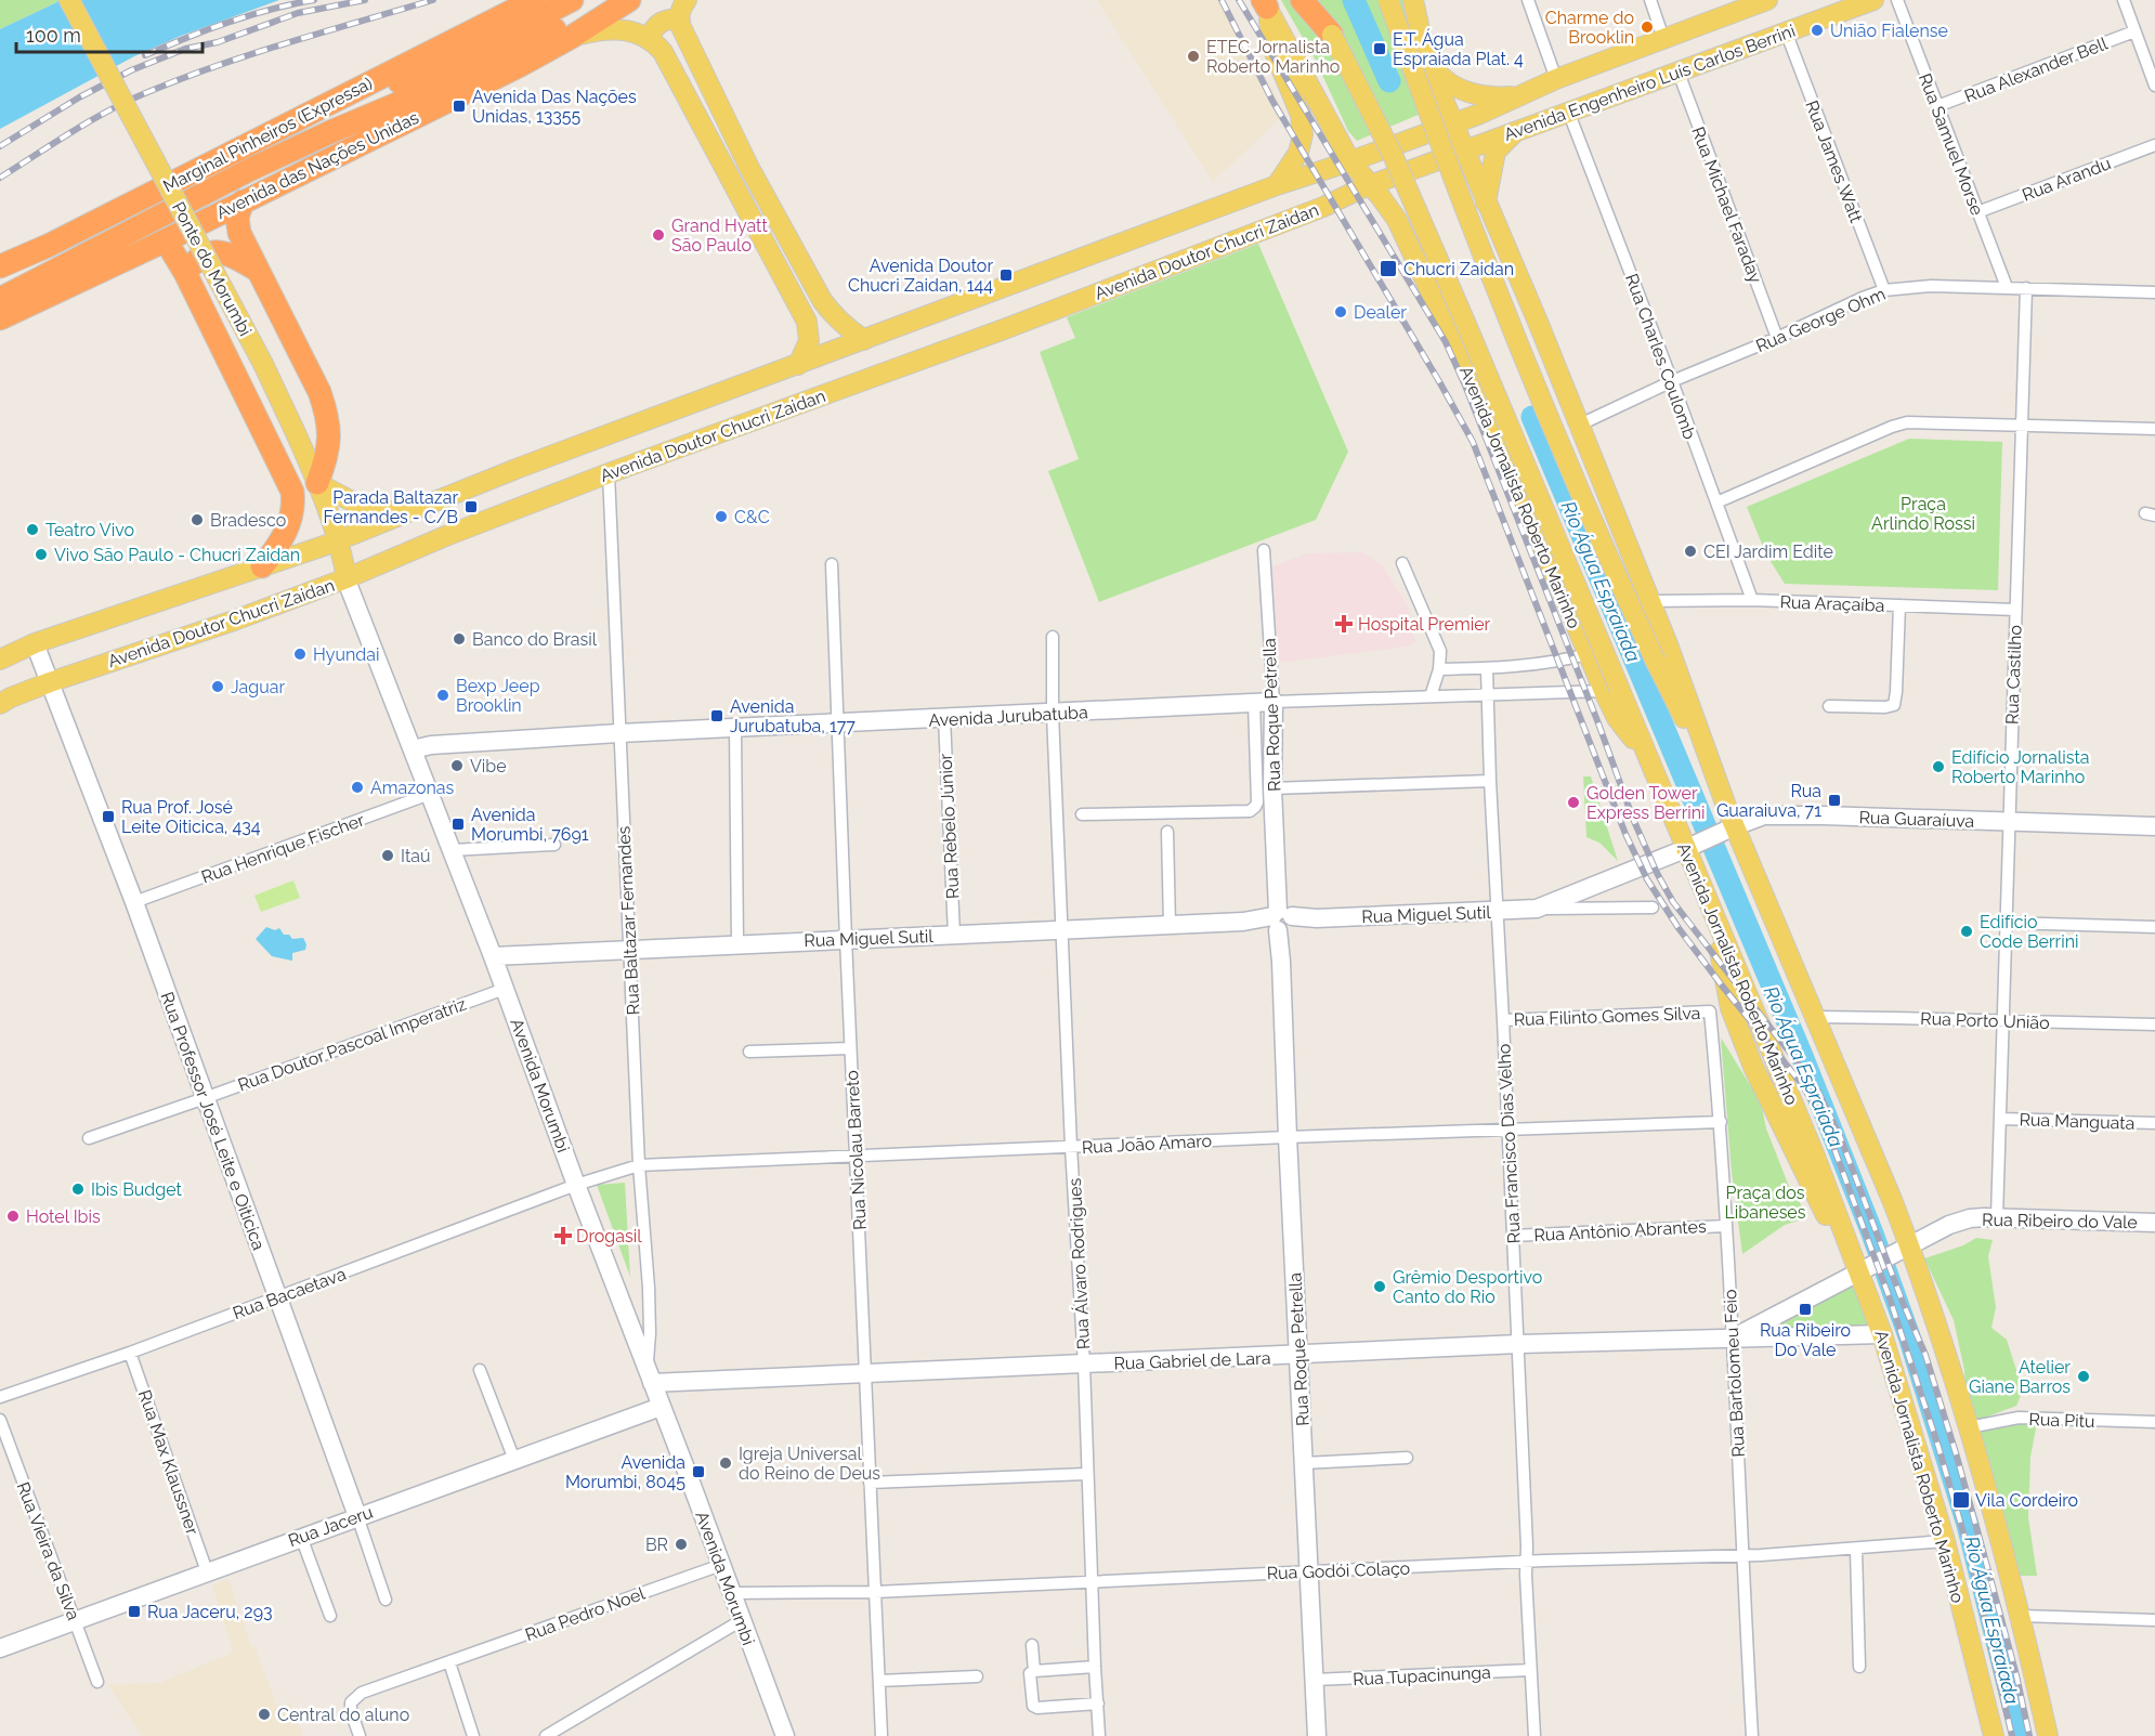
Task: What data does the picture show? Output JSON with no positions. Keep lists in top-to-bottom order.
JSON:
{
  "streets": {
    "highway": ["Marginal Pinheiros (Expressa)", "Avenida das Nações Unidas"],
    "main road": [
      "Avenida Engenheiro Luís Carlos Berrini",
      "Avenida Doutor Chucri Zaidan",
      "Ponte do Morumbi",
      "Avenida Jornalista Roberto Marinho",
      "Avenida Morumbi"
    ],
    "street": [
      "Rua Alexander Bell",
      "Rua Samuel Morse",
      "Rua James Watt",
      "Rua Arandu",
      "Rua Michael Faraday",
      "Rua George Ohm",
      "Rua Charles Coulomb",
      "Rua Araçaíba",
      "Rua Castilho",
      "Rua Roque Petrella",
      "Avenida Jurubatuba",
      "Rua Guaraíuva",
      "Rua Rebelo Júnior",
      "Rua Henrique Fischer",
      "Rua Miguel Sutil",
      "Rua Baltazar Fernandes",
      "Rua Filinto Gomes Silva",
      "Rua Porto União",
      "Rua Doutor Pascoal Imperatriz",
      "Rua Professor José Leite e Oiticica",
      "Rua Manguata",
      "Rua João Amaro",
      "Rua Francisco Dias Velho",
      "Rua Nicolau Barreto",
      "Rua Ribeiro do Vale",
      "Rua Antônio Abrantes",
      "Rua Álvaro Rodrigues",
      "Rua Bacaetava",
      "Rua Gabriel de Lara",
      "Rua Bartolomeu Feio",
      "Rua Pitu",
      "Rua Max Klaussner",
      "Rua Jaceru",
      "Rua Vieira da Silva",
      "Rua Godói Colaço",
      "Rua Pedro Noel",
      "Rua Tupacinunga"
    ]
  },
  "crossings": [
    ["Rua Alexander Bell", "Rua Samuel Morse"],
    ["Avenida Engenheiro Luís Carlos Berrini", "Rua James Watt"],
    ["Avenida Engenheiro Luís Carlos Berrini", "Rua Michael Faraday"],
    ["Avenida Engenheiro Luís Carlos Berrini", "Avenida Doutor Chucri Zaidan"],
    ["Avenida Engenheiro Luís Carlos Berrini", "Rua Charles Coulomb"],
    ["Rua Samuel Morse", "Rua Arandu"],
    ["Rua Samuel Morse", "Rua George Ohm"],
    ["Rua James Watt", "Rua George Ohm"],
    ["Rua Michael Faraday", "Rua George Ohm"],
    ["Avenida Doutor Chucri Zaidan", "Avenida Jornalista Roberto Marinho"],
    ["Avenida Doutor Chucri Zaidan", "Rua Baltazar Fernandes"],
    ["Avenida Doutor Chucri Zaidan", "Avenida Morumbi"],
    ["Avenida Doutor Chucri Zaidan", "Rua Professor José Leite e Oiticica"],
    ["Ponte do Morumbi", "Avenida Morumbi"],
    ["Rua George Ohm", "Rua Charles Coulomb"],
    ["Rua George Ohm", "Rua Castilho"],
    ["Rua Charles Coulomb", "Rua Araçaíba"],
    ["Avenida Jornalista Roberto Marinho", "Avenida Jurubatuba"],
    ["Avenida Jornalista Roberto Marinho", "Rua Guaraíuva"],
    ["Avenida Jornalista Roberto Marinho", "Rua Miguel Sutil"],
    ["Avenida Jornalista Roberto Marinho", "Rua Ribeiro do Vale"],
    ["Avenida Jornalista Roberto Marinho", "Rua Gabriel de Lara"],
    ["Avenida Jornalista Roberto Marinho", "Rua Godói Colaço"],
    ["Rua Araçaíba", "Rua Castilho"],
    ["Rua Castilho", "Rua Guaraíuva"],
    ["Rua Castilho", "Rua Porto União"],
    ["Rua Castilho", "Rua Manguata"],
    ["Rua Castilho", "Rua Ribeiro do Vale"],
    ["Rua Roque Petrella", "Avenida Jurubatuba"],
    ["Rua Roque Petrella", "Rua Miguel Sutil"],
    ["Rua Roque Petrella", "Rua João Amaro"],
    ["Rua Roque Petrella", "Rua Gabriel de Lara"],
    ["Rua Roque Petrella", "Rua Godói Colaço"],
    ["Rua Roque Petrella", "Rua Tupacinunga"],
    ["Avenida Jurubatuba", "Rua Rebelo Júnior"],
    ["Avenida Jurubatuba", "Rua Baltazar Fernandes"],
    ["Avenida Jurubatuba", "Avenida Morumbi"],
    ["Avenida Jurubatuba", "Rua Francisco Dias Velho"],
    ["Avenida Jurubatuba", "Rua Nicolau Barreto"],
    ["Avenida Jurubatuba", "Rua Álvaro Rodrigues"],
    ["Rua Guaraíuva", "Rua Miguel Sutil"],
    ["Rua Rebelo Júnior", "Rua Miguel Sutil"],
    ["Rua Henrique Fischer", "Avenida Morumbi"],
    ["Rua Henrique Fischer", "Rua Professor José Leite e Oiticica"],
    ["Rua Miguel Sutil", "Rua Baltazar Fernandes"],
    ["Rua Miguel Sutil", "Avenida Morumbi"],
    ["Rua Miguel Sutil", "Rua Francisco Dias Velho"],
    ["Rua Miguel Sutil", "Rua Nicolau Barreto"],
    ["Rua Miguel Sutil", "Rua Álvaro Rodrigues"],
    ["Rua Baltazar Fernandes", "Avenida Morumbi"],
    ["Rua Baltazar Fernandes", "Rua João Amaro"],
    ["Rua Baltazar Fernandes", "Rua Gabriel de Lara"],
    ["Rua Filinto Gomes Silva", "Rua Francisco Dias Velho"],
    ["Rua Filinto Gomes Silva", "Rua Bartolomeu Feio"],
    ["Rua Doutor Pascoal Imperatriz", "Avenida Morumbi"],
    ["Rua Doutor Pascoal Imperatriz", "Rua Professor José Leite e Oiticica"],
    ["Avenida Morumbi", "Rua João Amaro"],
    ["Avenida Morumbi", "Rua Bacaetava"],
    ["Avenida Morumbi", "Rua Gabriel de Lara"],
    ["Avenida Morumbi", "Rua Jaceru"],
    ["Avenida Morumbi", "Rua Godói Colaço"],
    ["Avenida Morumbi", "Rua Pedro Noel"],
    ["Rua Professor José Leite e Oiticica", "Rua Bacaetava"],
    ["Rua Professor José Leite e Oiticica", "Rua Jaceru"],
    ["Rua João Amaro", "Rua Francisco Dias Velho"],
    ["Rua João Amaro", "Rua Nicolau Barreto"],
    ["Rua João Amaro", "Rua Álvaro Rodrigues"],
    ["Rua João Amaro", "Rua Bacaetava"],
    ["Rua João Amaro", "Rua Bartolomeu Feio"],
    ["Rua Francisco Dias Velho", "Rua Antônio Abrantes"],
    ["Rua Francisco Dias Velho", "Rua Gabriel de Lara"],
    ["Rua Francisco Dias Velho", "Rua Godói Colaço"],
    ["Rua Francisco Dias Velho", "Rua Tupacinunga"],
    ["Rua Nicolau Barreto", "Rua Gabriel de Lara"],
    ["Rua Nicolau Barreto", "Rua Godói Colaço"],
    ["Rua Ribeiro do Vale", "Rua Gabriel de Lara"],
    ["Rua Antônio Abrantes", "Rua Bartolomeu Feio"],
    ["Rua Álvaro Rodrigues", "Rua Gabriel de Lara"],
    ["Rua Álvaro Rodrigues", "Rua Godói Colaço"],
    ["Rua Bacaetava", "Rua Max Klaussner"],
    ["Rua Gabriel de Lara", "Rua Bartolomeu Feio"],
    ["Rua Bartolomeu Feio", "Rua Godói Colaço"],
    ["Rua Max Klaussner", "Rua Jaceru"],
    ["Rua Jaceru", "Rua Vieira da Silva"]
  ],
  "water": ["Rio Água Espraiada"],
  "parks": ["Praça Arlindo Rossi", "Praça dos Libaneses"],
  "places": {
    "other": [
      "Charme do Brooklin",
      "União Fialense",
      "ETEC Jornalista Roberto Marinho",
      "Grand Hyatt São Paulo",
      "Dealer",
      "C&C",
      "Bradesco",
      "Teatro Vivo",
      "CEI Jardim Edite",
      "Vivo São Paulo - Chucri Zaidan",
      "Banco do Brasil",
      "Hyundai",
      "Jaguar",
      "Bexp Jeep Brooklin",
      "Vibe",
      "Edifício Jornalista Roberto Marinho",
      "Amazonas",
      "Golden Tower Express Berrini",
      "Itaú",
      "Edifício Code Berrini",
      "Ibis Budget",
      "Hotel Ibis",
      "Grêmio Desportivo Canto do Rio",
      "Atelier Giane Barros",
      "Igreja Universal do Reino de Deus",
      "BR",
      "Central do aluno"
    ],
    "transit": [
      "E.T. Água Espraiada Plat. 4",
      "Avenida Das Nações Unidas, 13355",
      "Chucri Zaidan",
      "Avenida Doutor Chucri Zaidan, 144",
      "Parada Baltazar Fernandes - C/B",
      "Avenida Jurubatuba, 177",
      "Rua Guaraiuva, 71",
      "Rua Prof. José Leite Oiticica, 434",
      "Avenida Morumbi, 7691",
      "Rua Ribeiro Do Vale",
      "Avenida Morumbi, 8045",
      "Vila Cordeiro",
      "Rua Jaceru, 293"
    ],
    "health": ["Hospital Premier", "Drogasil"]
  },
  "scale_bar": "100 m"
}
